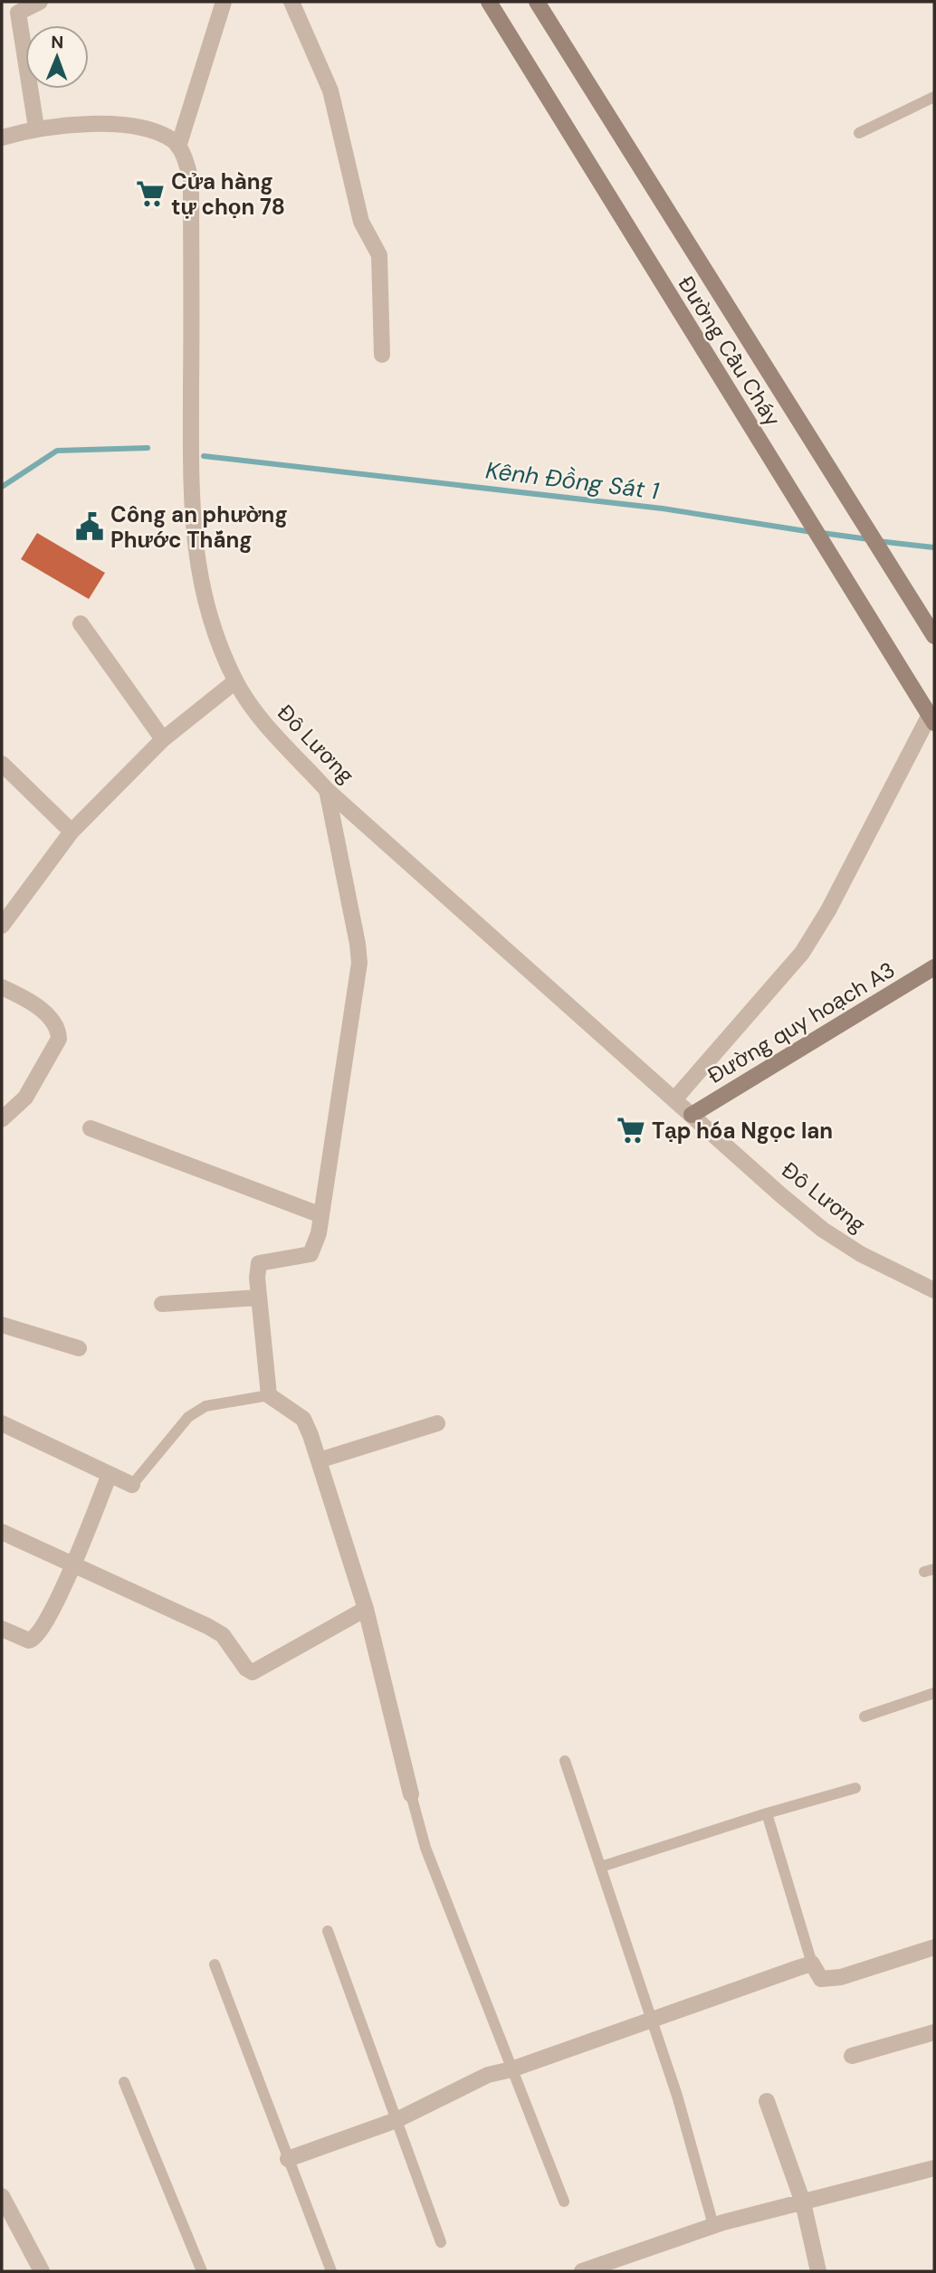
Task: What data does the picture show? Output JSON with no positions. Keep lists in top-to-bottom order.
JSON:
{
  "streets": {
    "main road": ["Đường Cầu Cháy", "Đường quy hoạch A3"],
    "street": ["Đô Lương"]
  },
  "crossings": [
    ["Đô Lương", "Đường quy hoạch A3"]
  ],
  "water": ["Kênh Đồng Sát 1"],
  "places": {
    "supermarket": ["Cửa hàng tự chọn 78", "Tạp hóa Ngọc lan"],
    "public building": ["Công an phường Phước Thắng"]
  },
  "north": "top"
}
